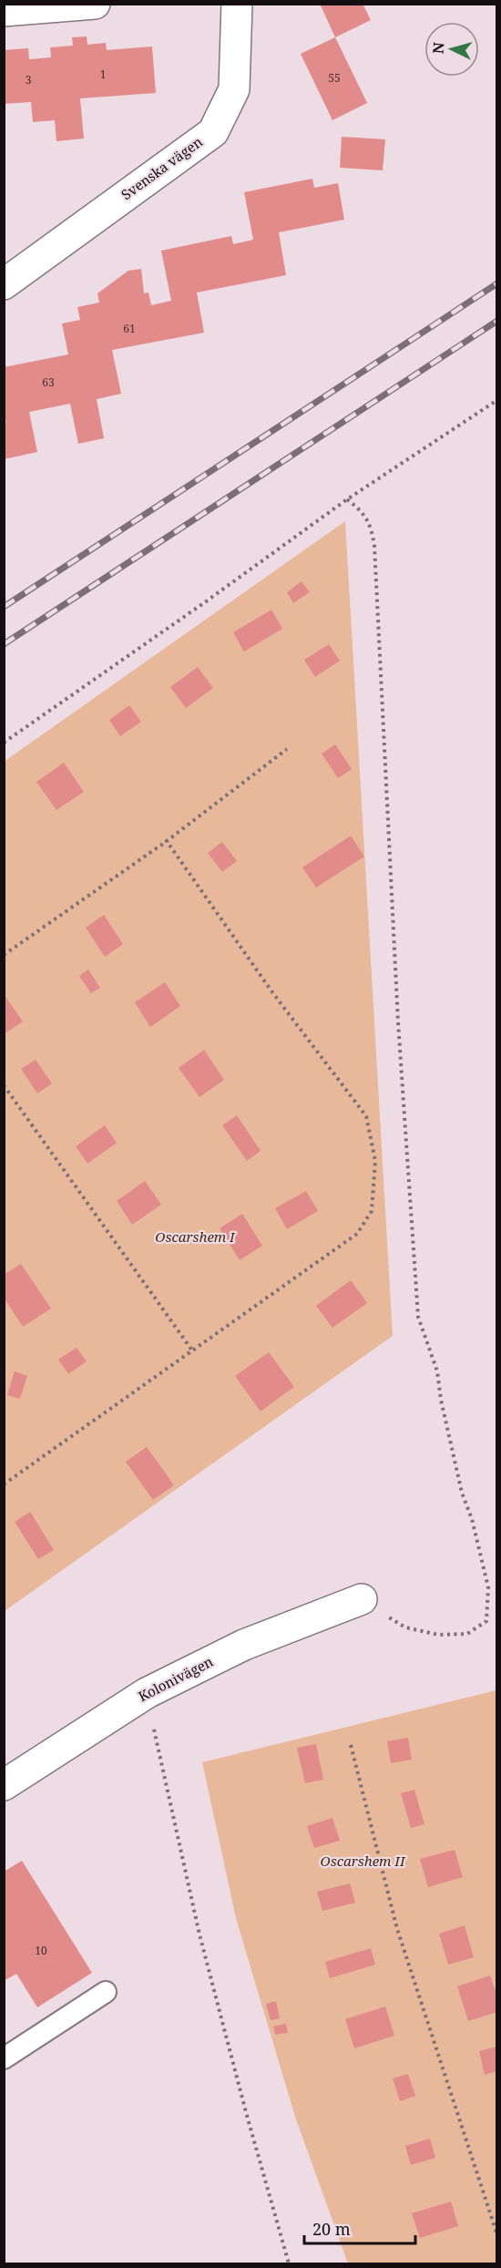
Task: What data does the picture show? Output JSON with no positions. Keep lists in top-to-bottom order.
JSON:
{
  "streets": {
    "street": ["Svenska vägen", "Kolonivägen"]
  },
  "parks": ["Oscarshem I", "Oscarshem II"],
  "house_numbers": [
    "1",
    "55",
    "3",
    "61",
    "63",
    "10"
  ],
  "scale_bar": "20 m",
  "north": "left"
}
